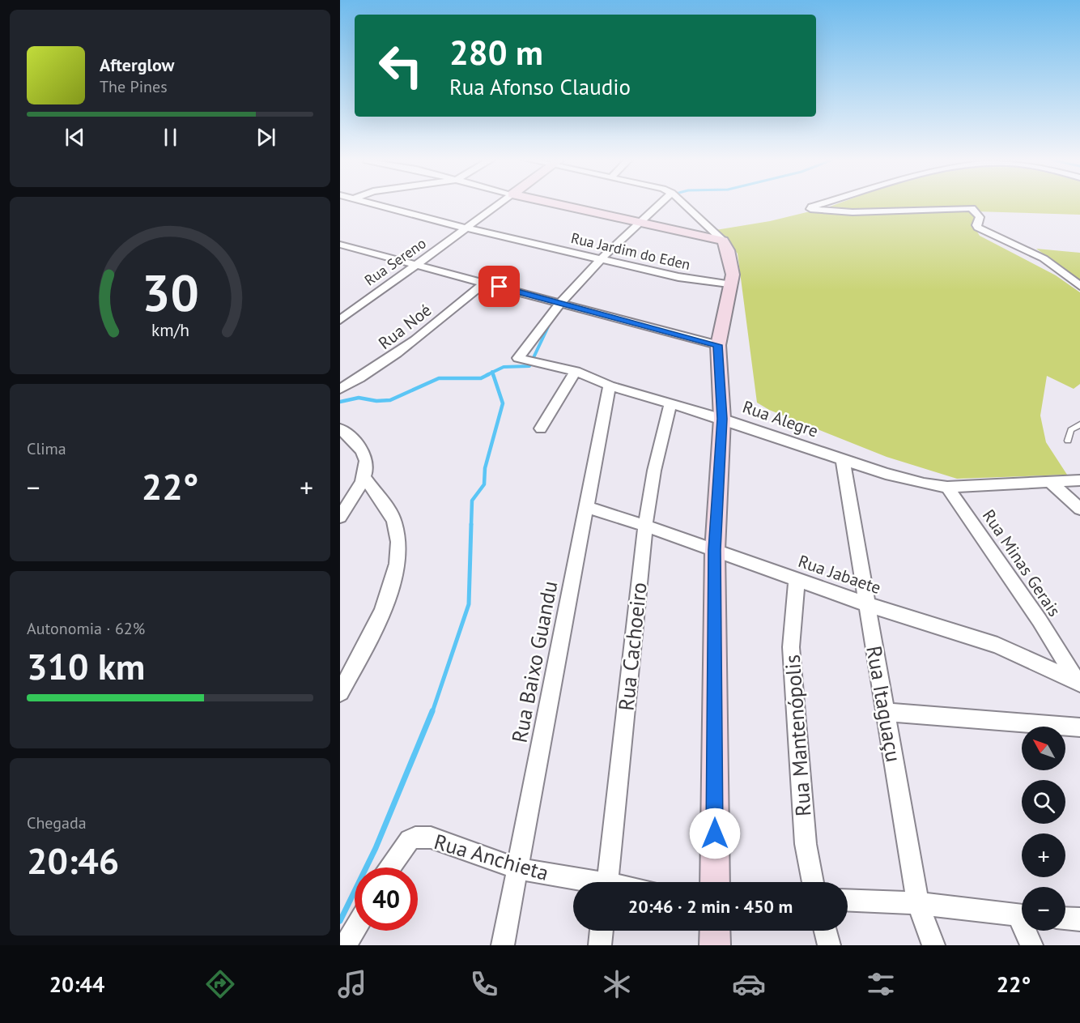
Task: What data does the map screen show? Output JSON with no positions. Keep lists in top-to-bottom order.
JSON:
{
  "streets": {
    "street": [
      "Rua Jardim do Eden",
      "Rua Sereno",
      "Rua Noé",
      "Rua Alegre",
      "Rua Minas Gerais",
      "Rua Jabaete",
      "Rua Cachoeiro",
      "Rua Baixo Guandu",
      "Rua Itaguaçu",
      "Rua Mantenópolis",
      "Rua Anchieta"
    ]
  },
  "crossings": [
    ["Rua Jardim do Eden", "Rua Sereno"],
    ["Rua Alegre", "Rua Minas Gerais"],
    ["Rua Alegre", "Rua Cachoeiro"],
    ["Rua Alegre", "Rua Baixo Guandu"],
    ["Rua Alegre", "Rua Itaguaçu"],
    ["Rua Minas Gerais", "Rua Jabaete"],
    ["Rua Jabaete", "Rua Cachoeiro"],
    ["Rua Jabaete", "Rua Baixo Guandu"],
    ["Rua Jabaete", "Rua Itaguaçu"],
    ["Rua Jabaete", "Rua Mantenópolis"],
    ["Rua Baixo Guandu", "Rua Anchieta"]
  ],
  "north": "top left",
  "page": {
    "turn": ["280 m", "Rua Afonso Claudio"],
    "song": ["Afterglow", "The Pines"],
    "tile": [
      "Clima",
      ["Autonomia · 62%", "310 km"],
      ["Chegada", "20:46"]
    ],
    "heat": ["−", "22°", "+"],
    "map_buttons": ["+", "−"],
    "limit": "40",
    "trip": "20:46 · 2 min · 450 m",
    "tabs": ["20:44", "22°"],
    "gauge": ["30", "km/h"]
  }
}
